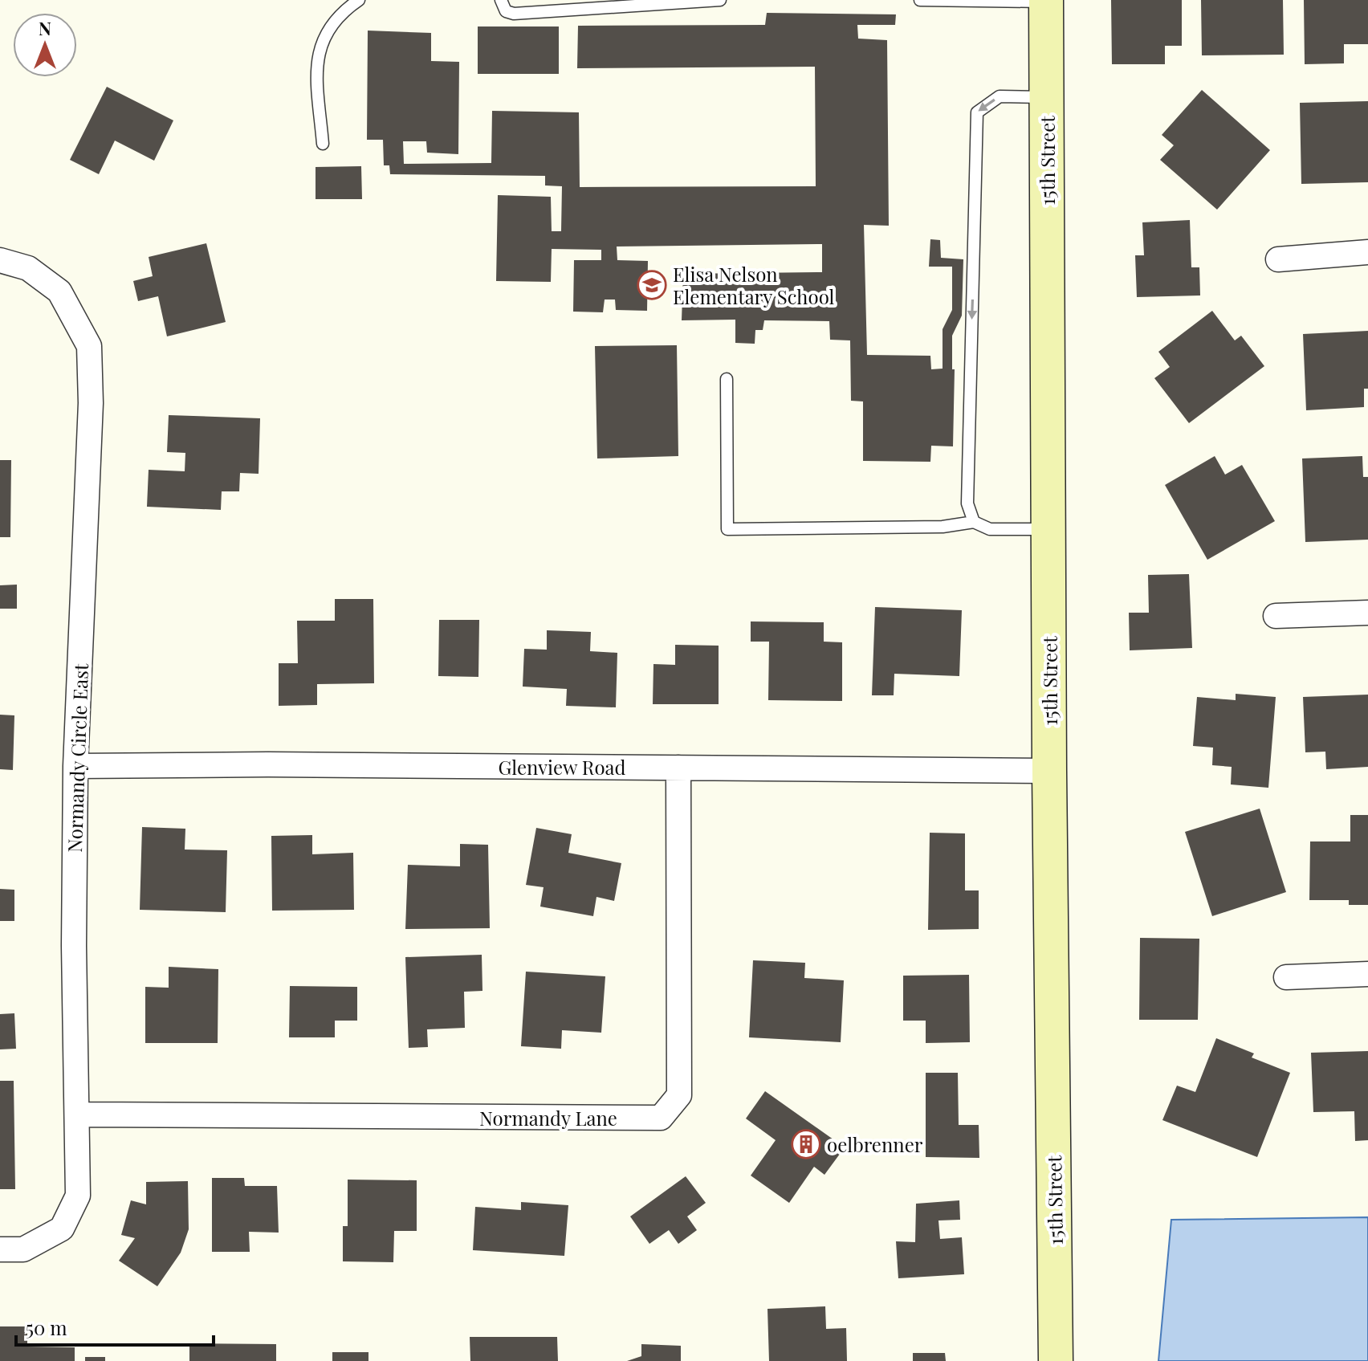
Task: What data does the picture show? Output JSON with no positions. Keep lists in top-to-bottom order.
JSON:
{
  "streets": {
    "street": [
      "15th Street",
      "Normandy Circle East",
      "Glenview Road",
      "Normandy Lane"
    ]
  },
  "crossings": [
    ["15th Street", "Glenview Road"],
    ["Normandy Circle East", "Glenview Road"],
    ["Normandy Circle East", "Normandy Lane"],
    ["Glenview Road", "Normandy Lane"]
  ],
  "places": {
    "school or university": ["Elisa Nelson Elementary School"],
    "building": ["oelbrenner"]
  },
  "scale_bar": "50 m",
  "north": "top"
}
